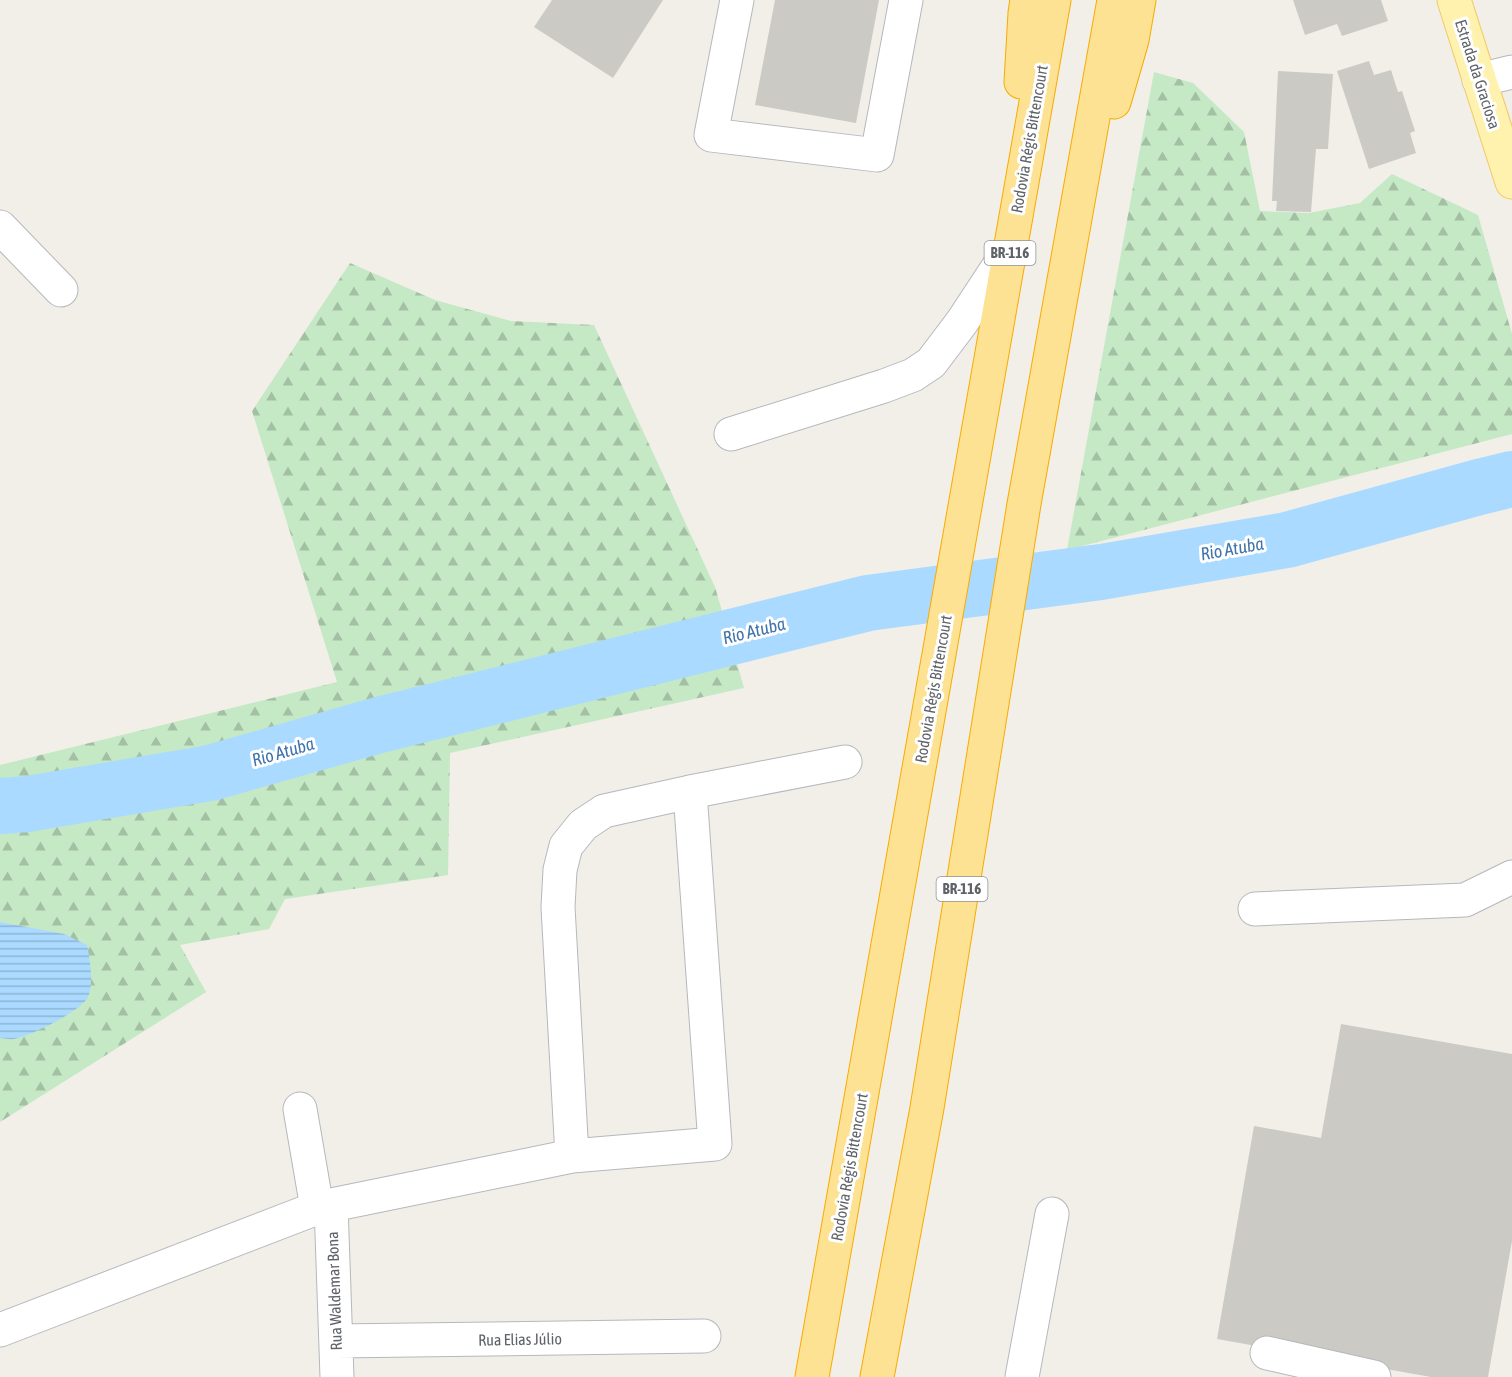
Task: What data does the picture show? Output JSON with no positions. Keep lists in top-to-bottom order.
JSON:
{
  "streets": {
    "highway": ["Rodovia Régis Bittencourt", "BR-116"],
    "main road": ["Estrada da Graciosa"],
    "street": ["Rua Waldemar Bona", "Rua Elias Júlio"]
  },
  "crossings": [
    ["Rua Waldemar Bona", "Rua Elias Júlio"]
  ],
  "water": ["Rio Atuba"]
}
